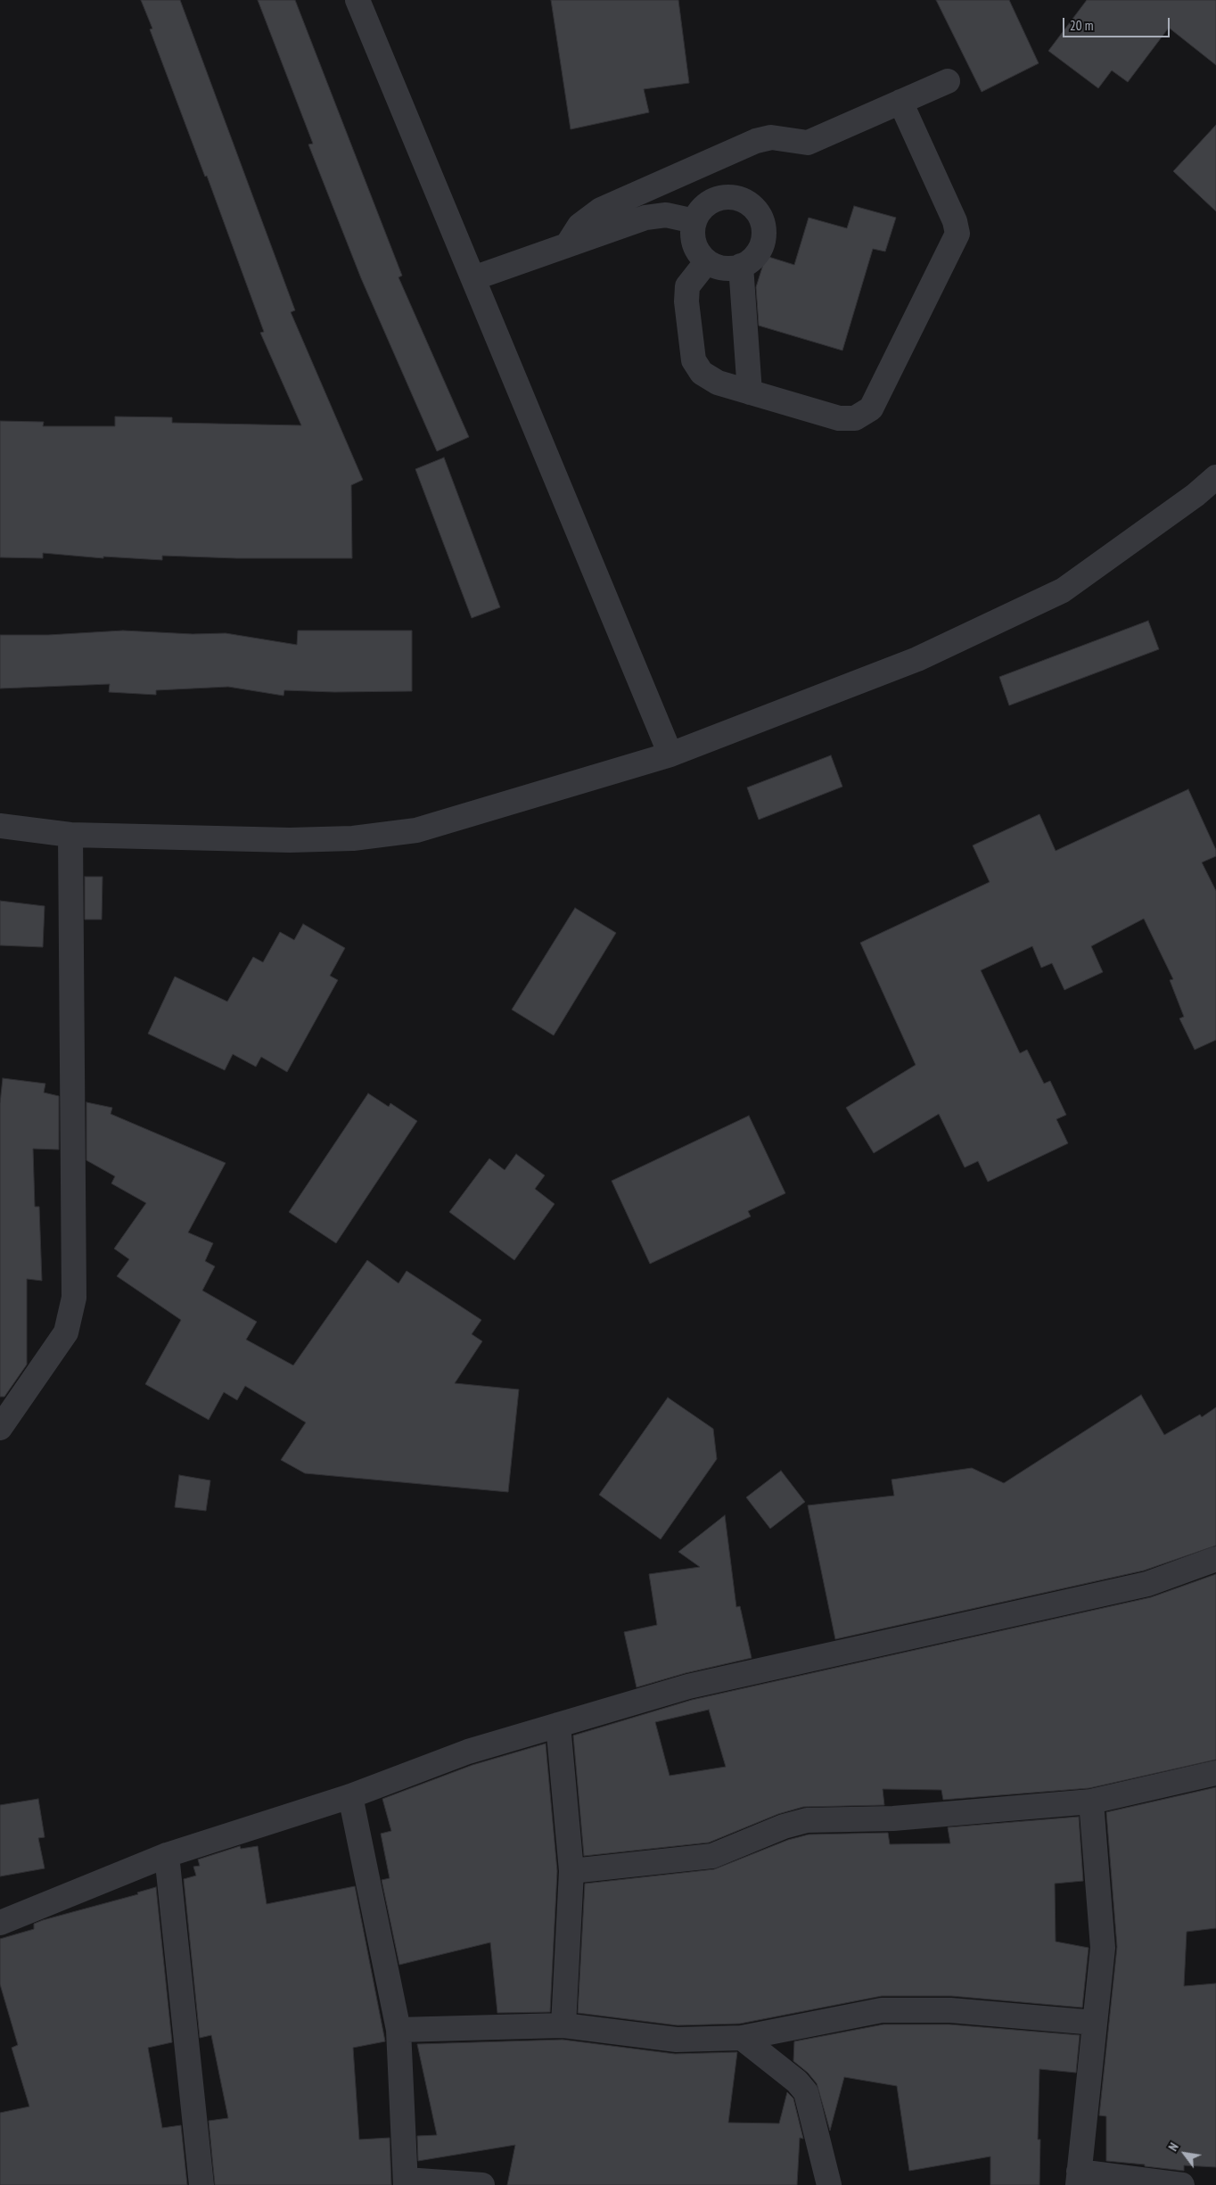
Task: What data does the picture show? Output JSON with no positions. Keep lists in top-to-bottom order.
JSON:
{
  "scale_bar": "20 m",
  "north": "top left"
}
